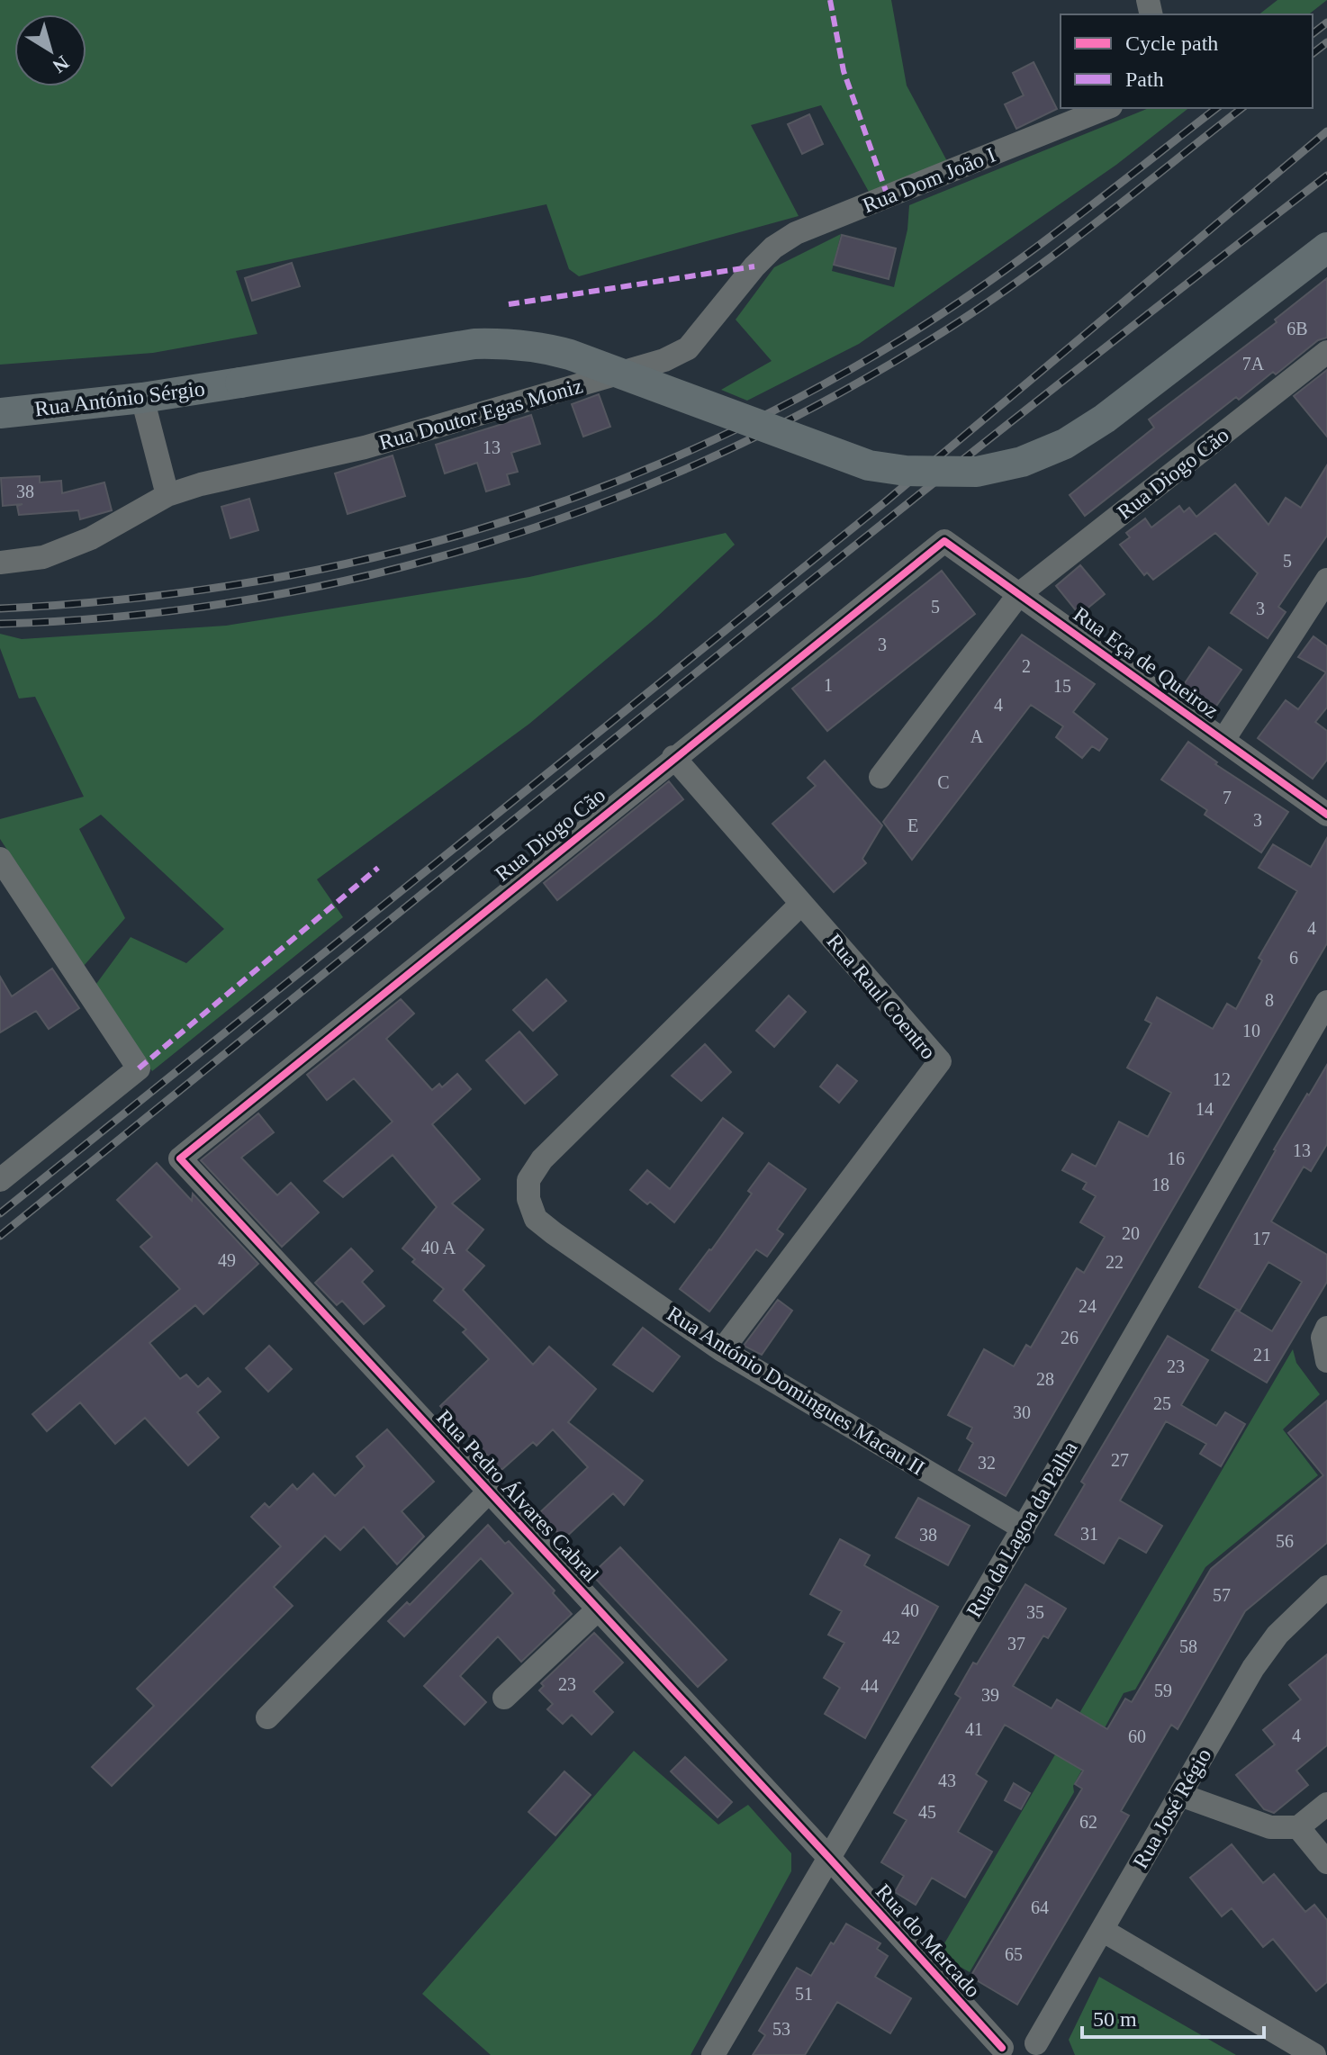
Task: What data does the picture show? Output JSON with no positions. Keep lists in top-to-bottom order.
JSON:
{
  "streets": {
    "main road": ["Rua António Sérgio"],
    "street": [
      "Rua Dom João I",
      "Rua Doutor Egas Moniz",
      "Rua Diogo Cão",
      "Rua Eça de Queiroz",
      "Rua Raul Coentro",
      "Rua António Domingues Macau II",
      "Rua Pedro Álvares Cabral",
      "Rua da Lagoa da Palha",
      "Rua José Régio",
      "Rua do Mercado"
    ]
  },
  "crossings": [
    ["Rua Dom João I", "Rua Doutor Egas Moniz"],
    ["Rua Diogo Cão", "Rua Eça de Queiroz"],
    ["Rua Diogo Cão", "Rua Raul Coentro"],
    ["Rua Diogo Cão", "Rua Pedro Álvares Cabral"],
    ["Rua Raul Coentro", "Rua António Domingues Macau II"],
    ["Rua António Domingues Macau II", "Rua da Lagoa da Palha"],
    ["Rua Pedro Álvares Cabral", "Rua da Lagoa da Palha"],
    ["Rua Pedro Álvares Cabral", "Rua do Mercado"],
    ["Rua da Lagoa da Palha", "Rua do Mercado"]
  ],
  "house_numbers": [
    "6B",
    "7A",
    "13",
    "38",
    "5",
    "5",
    "3",
    "3",
    "2",
    "1",
    "15",
    "4",
    "A",
    "C",
    "7",
    "3",
    "E",
    "4",
    "6",
    "8",
    "10",
    "12",
    "14",
    "13",
    "16",
    "18",
    "20",
    "17",
    "40 A",
    "49",
    "22",
    "24",
    "26",
    "21",
    "23",
    "28",
    "25",
    "30",
    "27",
    "32",
    "31",
    "38",
    "56",
    "57",
    "40",
    "35",
    "42",
    "37",
    "58",
    "23",
    "44",
    "59",
    "39",
    "41",
    "4",
    "60",
    "43",
    "45",
    "62",
    "64",
    "65",
    "51",
    "53"
  ],
  "legend": ["Cycle path", "Path"],
  "scale_bar": "50 m",
  "north": "bottom right"
}
